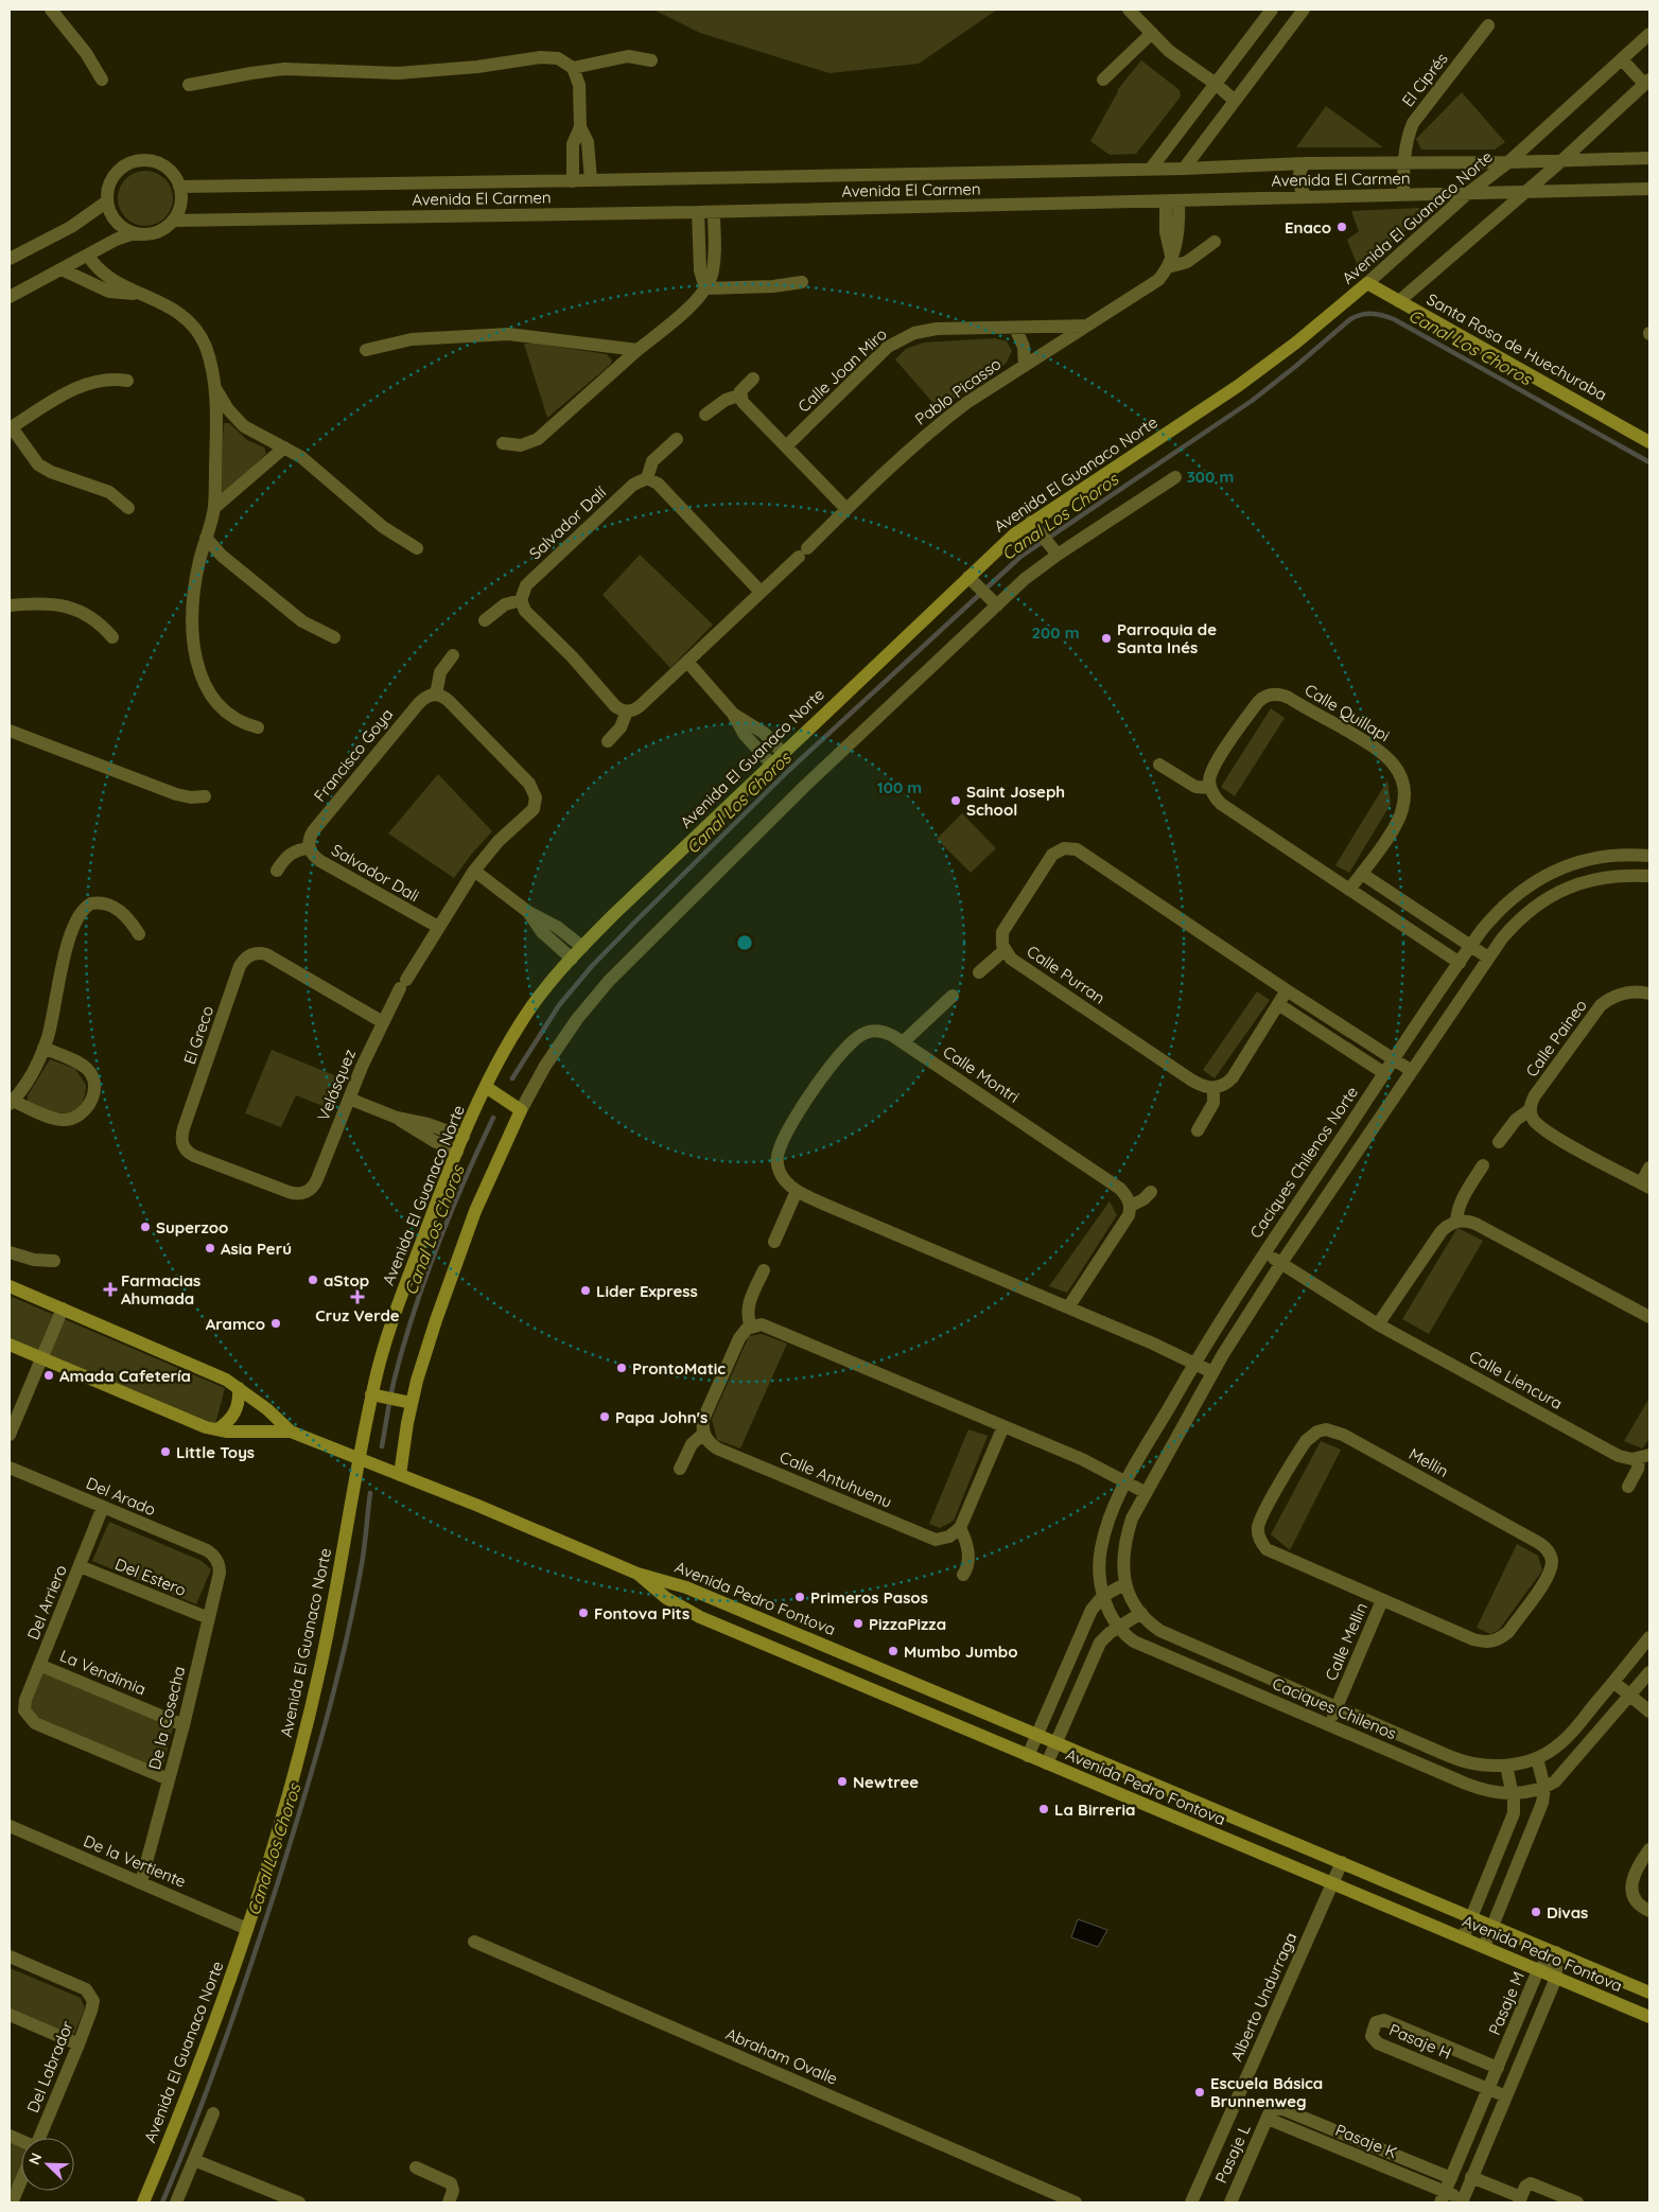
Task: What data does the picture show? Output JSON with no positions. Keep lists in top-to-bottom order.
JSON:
{
  "streets": {
    "street": [
      "El Ciprés",
      "Avenida El Carmen",
      "Avenida El Guanaco Norte",
      "Santa Rosa de Huechuraba",
      "Calle Joan Miro",
      "Pablo Picasso",
      "Salvador Dalí",
      "Calle Quillapi",
      "Francisco Goya",
      "Salvador Dali",
      "Calle Purran",
      "El Greco",
      "Calle Paineo",
      "Calle Montri",
      "Velásquez",
      "Caciques Chilenos Norte",
      "Calle Liencura",
      "Mellin",
      "Calle Antuhuenu",
      "Del Arado",
      "Del Estero",
      "Avenida Pedro Fontova",
      "Del Arriero",
      "Calle Mellin",
      "La Vendimia",
      "Caciques Chilenos",
      "De la Cosecha",
      "De la Vertiente",
      "Alberto Undurraga",
      "Pasaje M",
      "Pasaje H",
      "Abraham Ovalle",
      "Del Labrador",
      "Pasaje K",
      "Pasaje L"
    ]
  },
  "crossings": [
    ["El Ciprés", "Avenida El Carmen"],
    ["Avenida El Carmen", "Avenida El Guanaco Norte"],
    ["Avenida El Guanaco Norte", "Santa Rosa de Huechuraba"],
    ["Avenida El Guanaco Norte", "Avenida Pedro Fontova"],
    ["Avenida El Guanaco Norte", "De la Vertiente"],
    ["Francisco Goya", "Salvador Dali"],
    ["Francisco Goya", "Velásquez"],
    ["Salvador Dali", "Velásquez"],
    ["Calle Purran", "Caciques Chilenos Norte"],
    ["El Greco", "Velásquez"],
    ["Calle Montri", "Caciques Chilenos Norte"],
    ["Caciques Chilenos Norte", "Calle Liencura"],
    ["Caciques Chilenos Norte", "Caciques Chilenos"],
    ["Mellin", "Calle Mellin"],
    ["Del Arado", "Del Arriero"],
    ["Del Arado", "De la Cosecha"],
    ["Del Estero", "Del Arriero"],
    ["Del Estero", "De la Cosecha"],
    ["Avenida Pedro Fontova", "Alberto Undurraga"],
    ["Avenida Pedro Fontova", "Pasaje M"],
    ["Del Arriero", "La Vendimia"],
    ["Del Arriero", "De la Cosecha"],
    ["Calle Mellin", "Caciques Chilenos"],
    ["La Vendimia", "De la Cosecha"],
    ["De la Cosecha", "De la Vertiente"],
    ["Pasaje M", "Pasaje H"],
    ["Pasaje M", "Pasaje K"],
    ["Pasaje K", "Pasaje L"]
  ],
  "water": ["Canal Los Choros"],
  "places": {
    "other": [
      "Enaco",
      "Parroquia de Santa Inés",
      "Saint Joseph School",
      "Superzoo",
      "Asia Perú",
      "aStop",
      "Lider Express",
      "Aramco",
      "ProntoMatic",
      "Amada Cafetería",
      "Papa John's",
      "Little Toys",
      "Primeros Pasos",
      "Fontova Pits",
      "PizzaPizza",
      "Mumbo Jumbo",
      "Newtree",
      "La Birreria",
      "Divas",
      "Escuela Básica Brunnenweg"
    ],
    "health": ["Farmacias Ahumada", "Cruz Verde"]
  },
  "north": "top left",
  "rings": ["300 m", "200 m", "100 m"]
}
